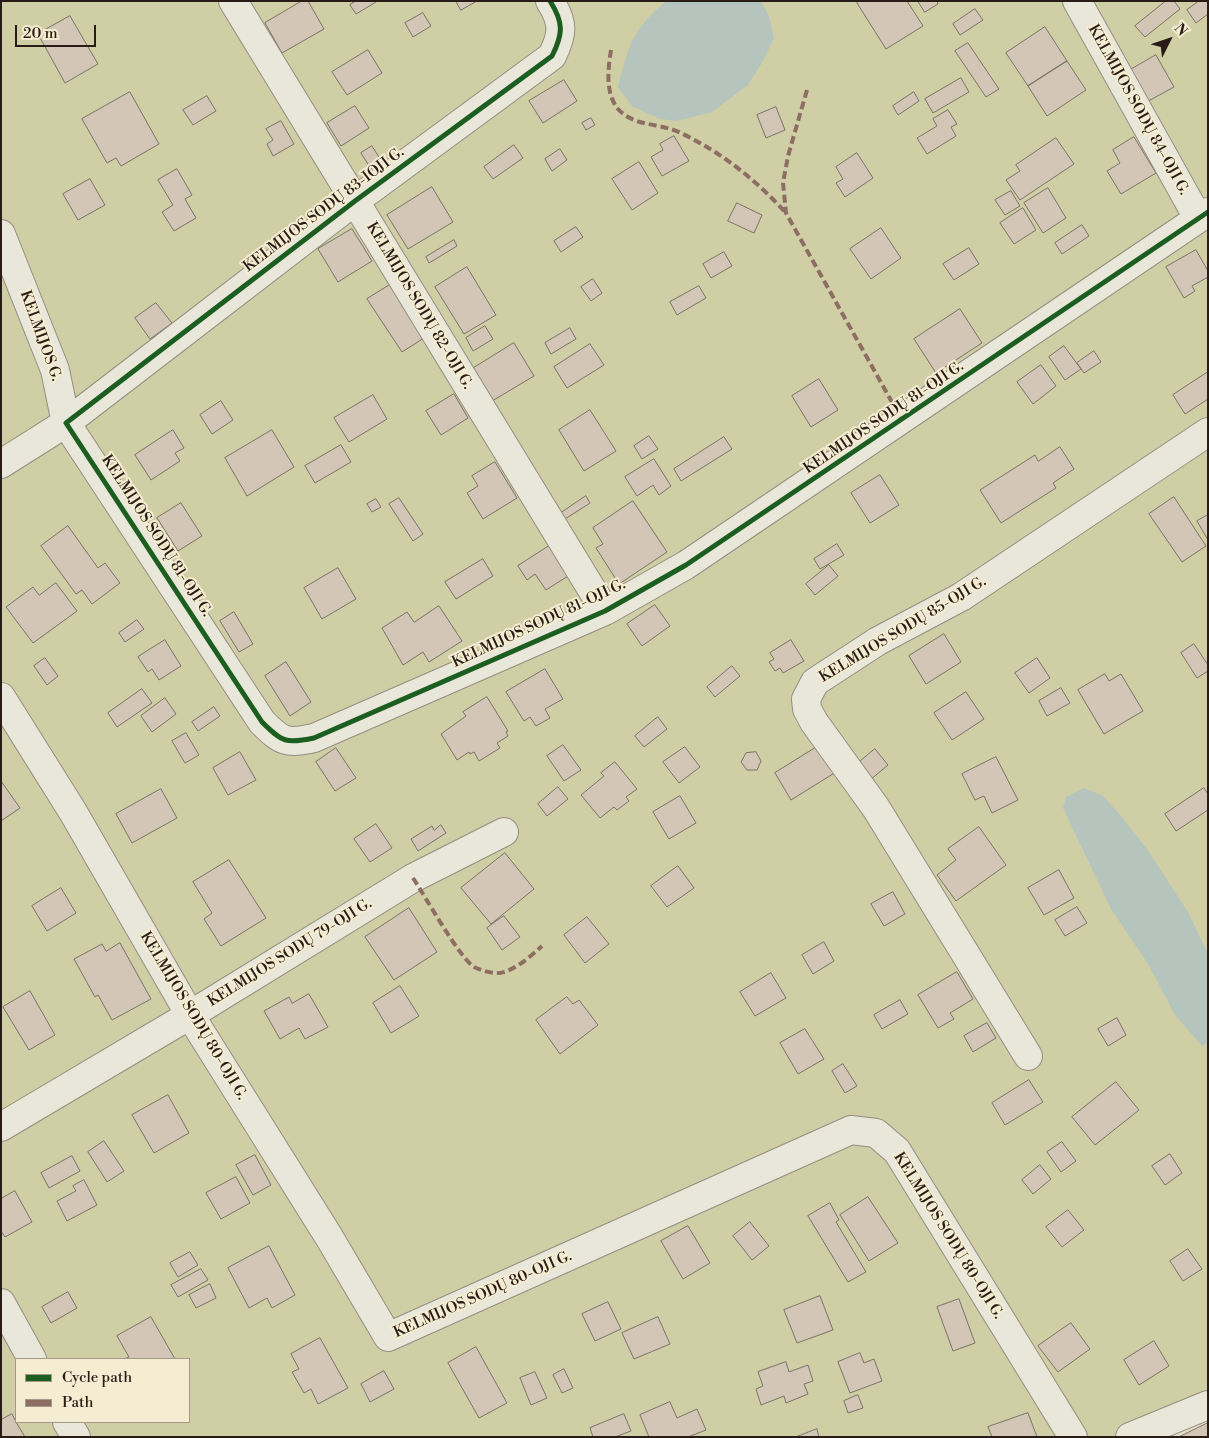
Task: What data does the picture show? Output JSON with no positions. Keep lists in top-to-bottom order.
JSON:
{
  "streets": {
    "street": [
      "KELMIJOS SODŲ 84-OJI G.",
      "KELMIJOS SODŲ 83-IOJI G.",
      "KELMIJOS SODŲ 82-OJI G.",
      "KELMIJOS G.",
      "KELMIJOS SODŲ 81-OJI G.",
      "KELMIJOS SODŲ 85-OJI G.",
      "KELMIJOS SODŲ 79-OJI G.",
      "KELMIJOS SODŲ 80-OJI G."
    ]
  },
  "crossings": [
    ["KELMIJOS SODŲ 84-OJI G.", "KELMIJOS SODŲ 81-OJI G."],
    ["KELMIJOS SODŲ 83-IOJI G.", "KELMIJOS SODŲ 82-OJI G."],
    ["KELMIJOS SODŲ 83-IOJI G.", "KELMIJOS G."],
    ["KELMIJOS SODŲ 83-IOJI G.", "KELMIJOS SODŲ 81-OJI G."],
    ["KELMIJOS SODŲ 82-OJI G.", "KELMIJOS SODŲ 81-OJI G."],
    ["KELMIJOS G.", "KELMIJOS SODŲ 81-OJI G."],
    ["KELMIJOS SODŲ 79-OJI G.", "KELMIJOS SODŲ 80-OJI G."]
  ],
  "legend": ["Cycle path", "Path"],
  "scale_bar": "20 m",
  "north": "top right"
}
